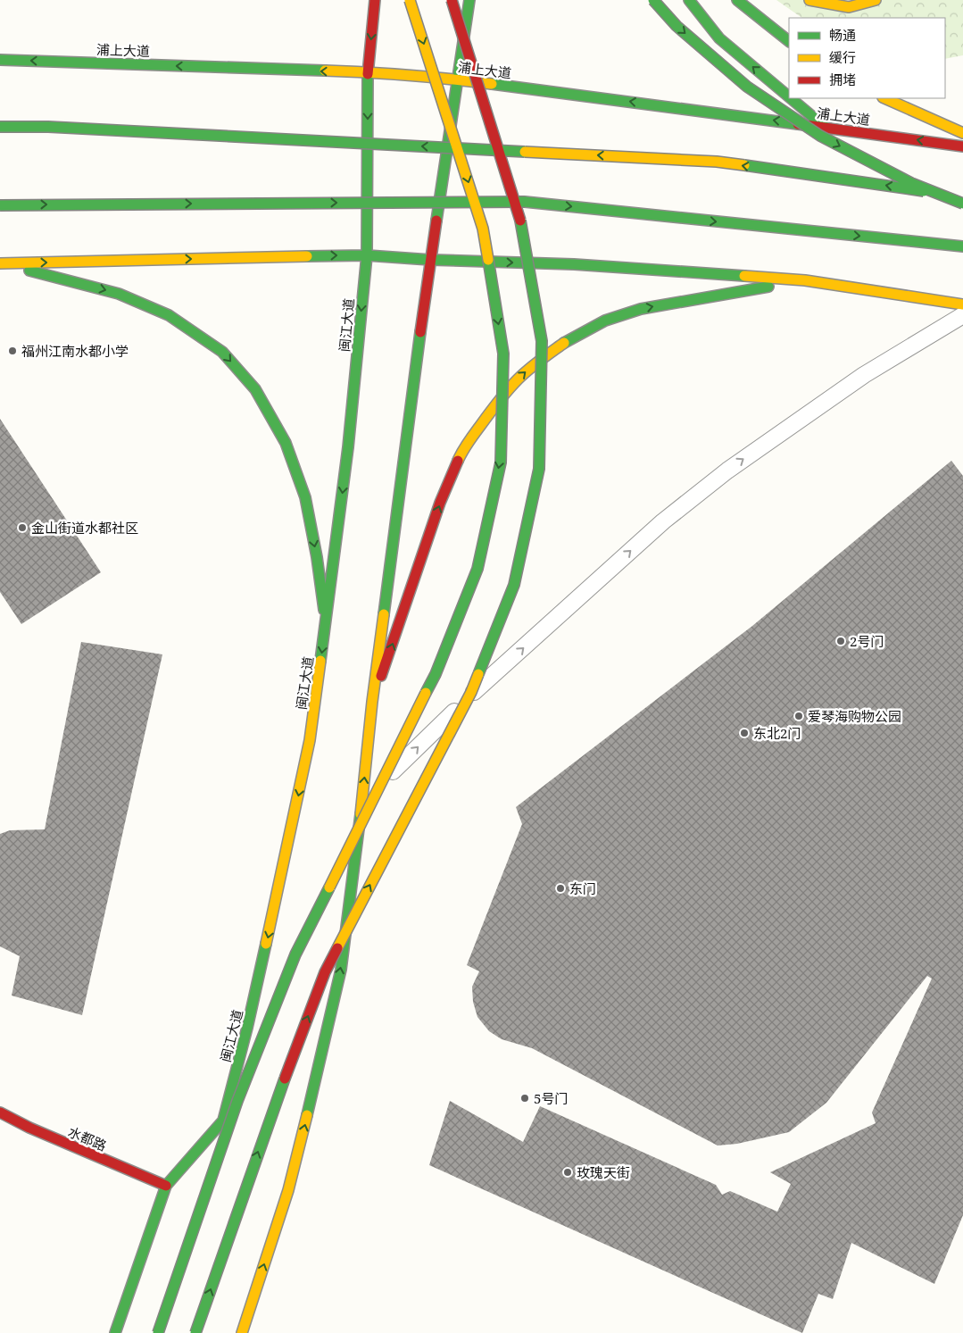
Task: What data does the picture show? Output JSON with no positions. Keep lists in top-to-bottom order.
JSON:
{
  "streets": {
    "main road": ["浦上大道", "闽江大道", "水都路"]
  },
  "crossings": [
    ["浦上大道", "闽江大道"],
    ["闽江大道", "水都路"]
  ],
  "places": [
    "福州江南水都小学",
    "金山街道水都社区",
    "2号门",
    "爱琴海购物公园",
    "东北2门",
    "东门",
    "5号门",
    "玫瑰天街"
  ],
  "legend": ["畅通", "缓行", "拥堵"]
}
